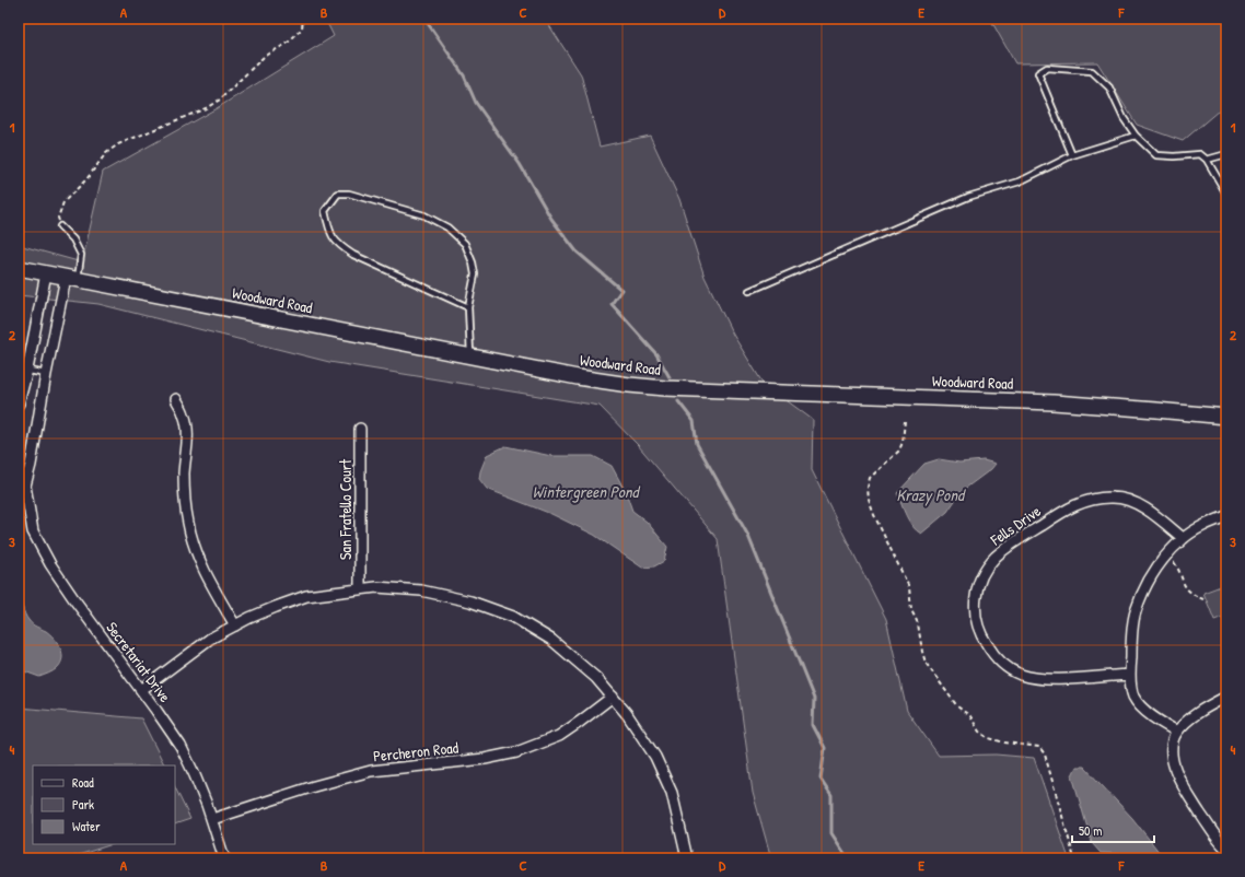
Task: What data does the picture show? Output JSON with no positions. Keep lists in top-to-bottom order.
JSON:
{
  "streets": {
    "street": [
      "Woodward Road",
      "San Fratello Court",
      "Fells Drive",
      "Secretariat Drive",
      "Percheron Road"
    ]
  },
  "crossings": [
    ["Woodward Road", "Secretariat Drive"],
    ["Secretariat Drive", "Percheron Road"]
  ],
  "water": ["Wintergreen Pond", "Krazy Pond"],
  "legend": ["Road", "Park", "Water"],
  "scale_bar": "50 m",
  "grid": {
    "columns": [
      "A",
      "B",
      "C",
      "D",
      "E",
      "F"
    ],
    "rows": [
      "1",
      "2",
      "3",
      "4"
    ]
  }
}
